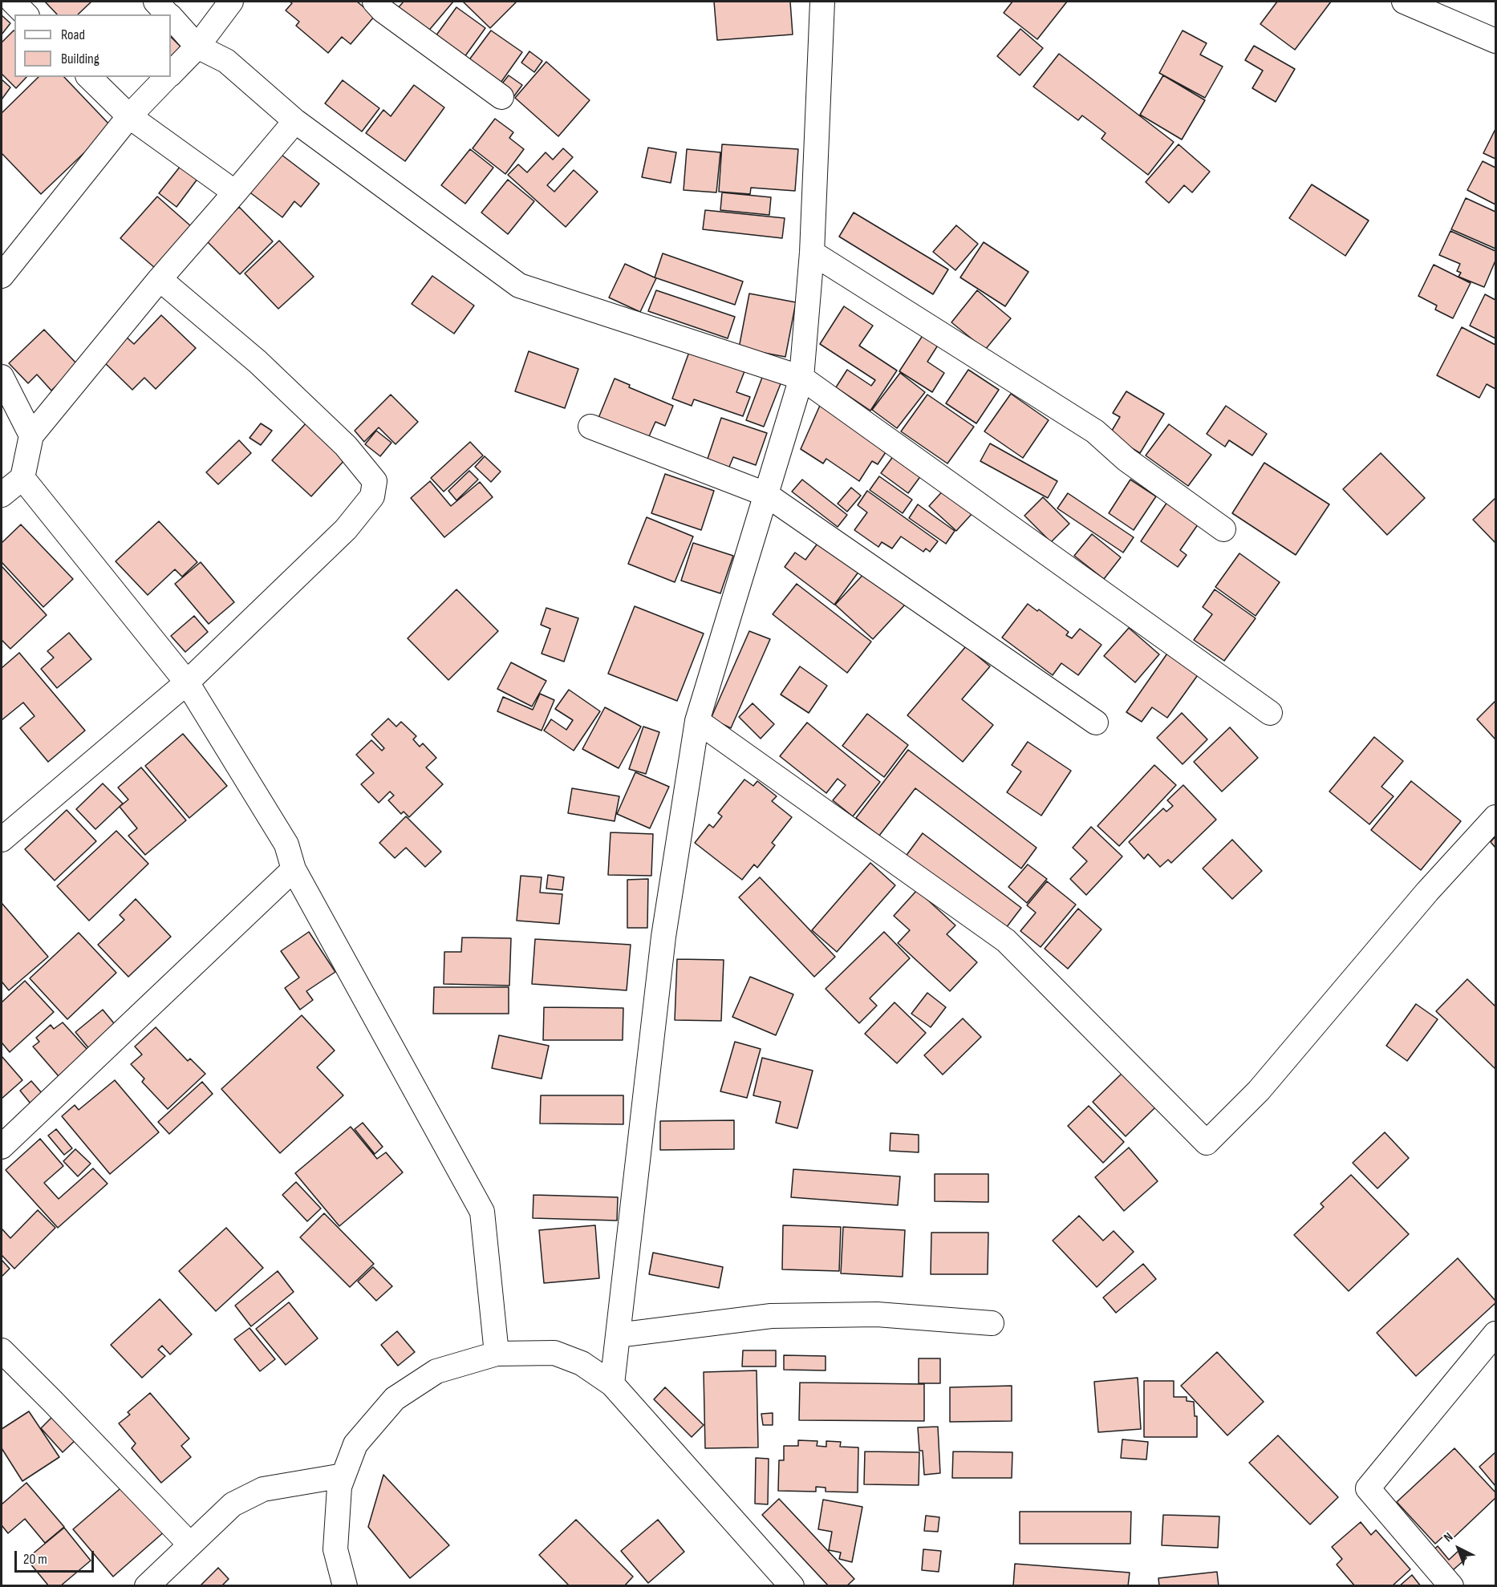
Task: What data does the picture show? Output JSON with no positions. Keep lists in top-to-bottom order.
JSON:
{
  "legend": ["Road", "Building"],
  "scale_bar": "20 m",
  "north": "top left"
}
